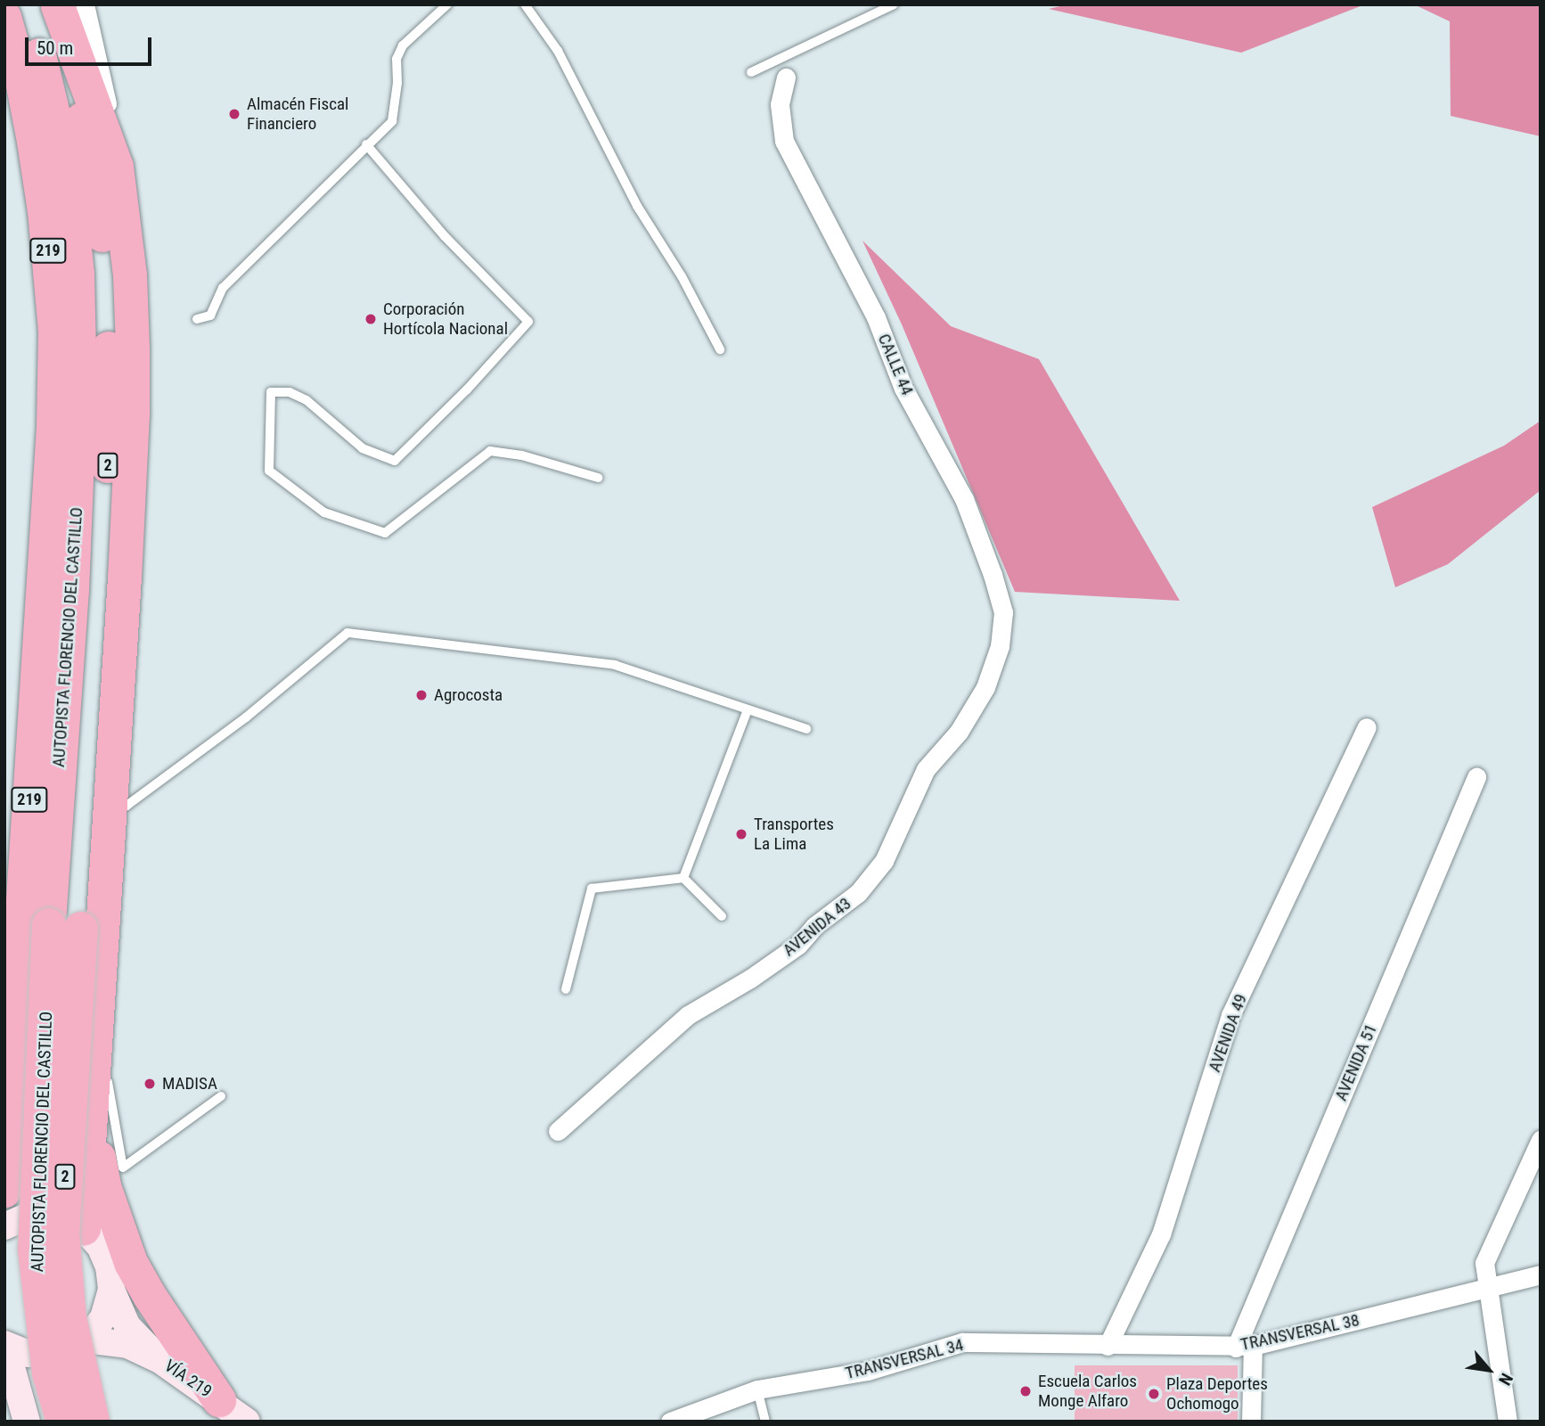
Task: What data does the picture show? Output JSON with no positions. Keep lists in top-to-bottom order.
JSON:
{
  "streets": {
    "highway": ["219", "2", "AUTOPISTA FLORENCIO DEL CASTILLO"],
    "main road": ["VÍA 219"],
    "street": [
      "CALLE 44",
      "AVENIDA 43",
      "AVENIDA 49",
      "AVENIDA 51",
      "TRANSVERSAL 38",
      "TRANSVERSAL 34"
    ]
  },
  "crossings": [
    ["CALLE 44", "AVENIDA 43"],
    ["2", "VÍA 219"],
    ["AVENIDA 49", "TRANSVERSAL 38"],
    ["AVENIDA 49", "TRANSVERSAL 34"],
    ["AVENIDA 51", "TRANSVERSAL 38"],
    ["TRANSVERSAL 38", "TRANSVERSAL 34"]
  ],
  "places": [
    "Almacén Fiscal Financiero",
    "Corporación Hortícola Nacional",
    "Agrocosta",
    "Transportes La Lima",
    "MADISA",
    "Escuela Carlos Monge Alfaro",
    "Plaza Deportes Ochomogo"
  ],
  "scale_bar": "50 m",
  "north": "bottom right"
}
